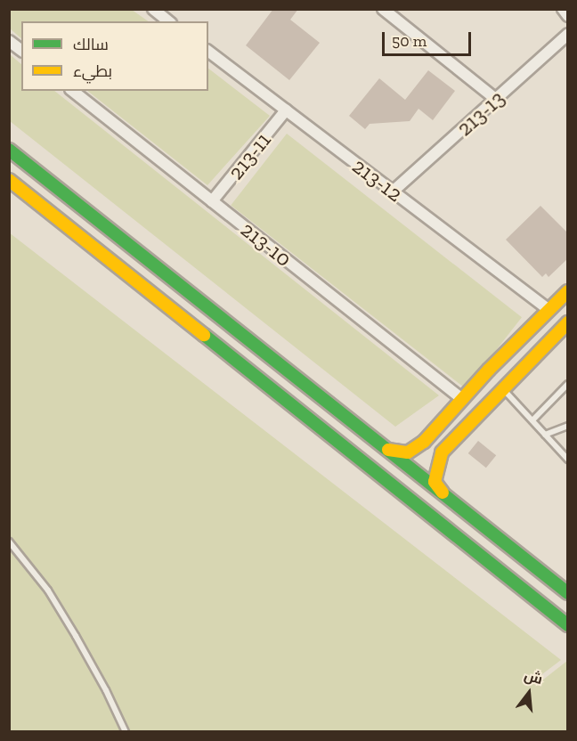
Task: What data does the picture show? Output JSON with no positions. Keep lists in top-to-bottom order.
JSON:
{
  "streets": {
    "street": [
      "213-13",
      "213-11",
      "213-12",
      "213-10"
    ]
  },
  "crossings": [
    ["213-13", "213-12"],
    ["213-11", "213-12"],
    ["213-11", "213-10"]
  ],
  "legend": ["سالك", "بطيء"],
  "scale_bar": "50 m",
  "north": "top"
}
